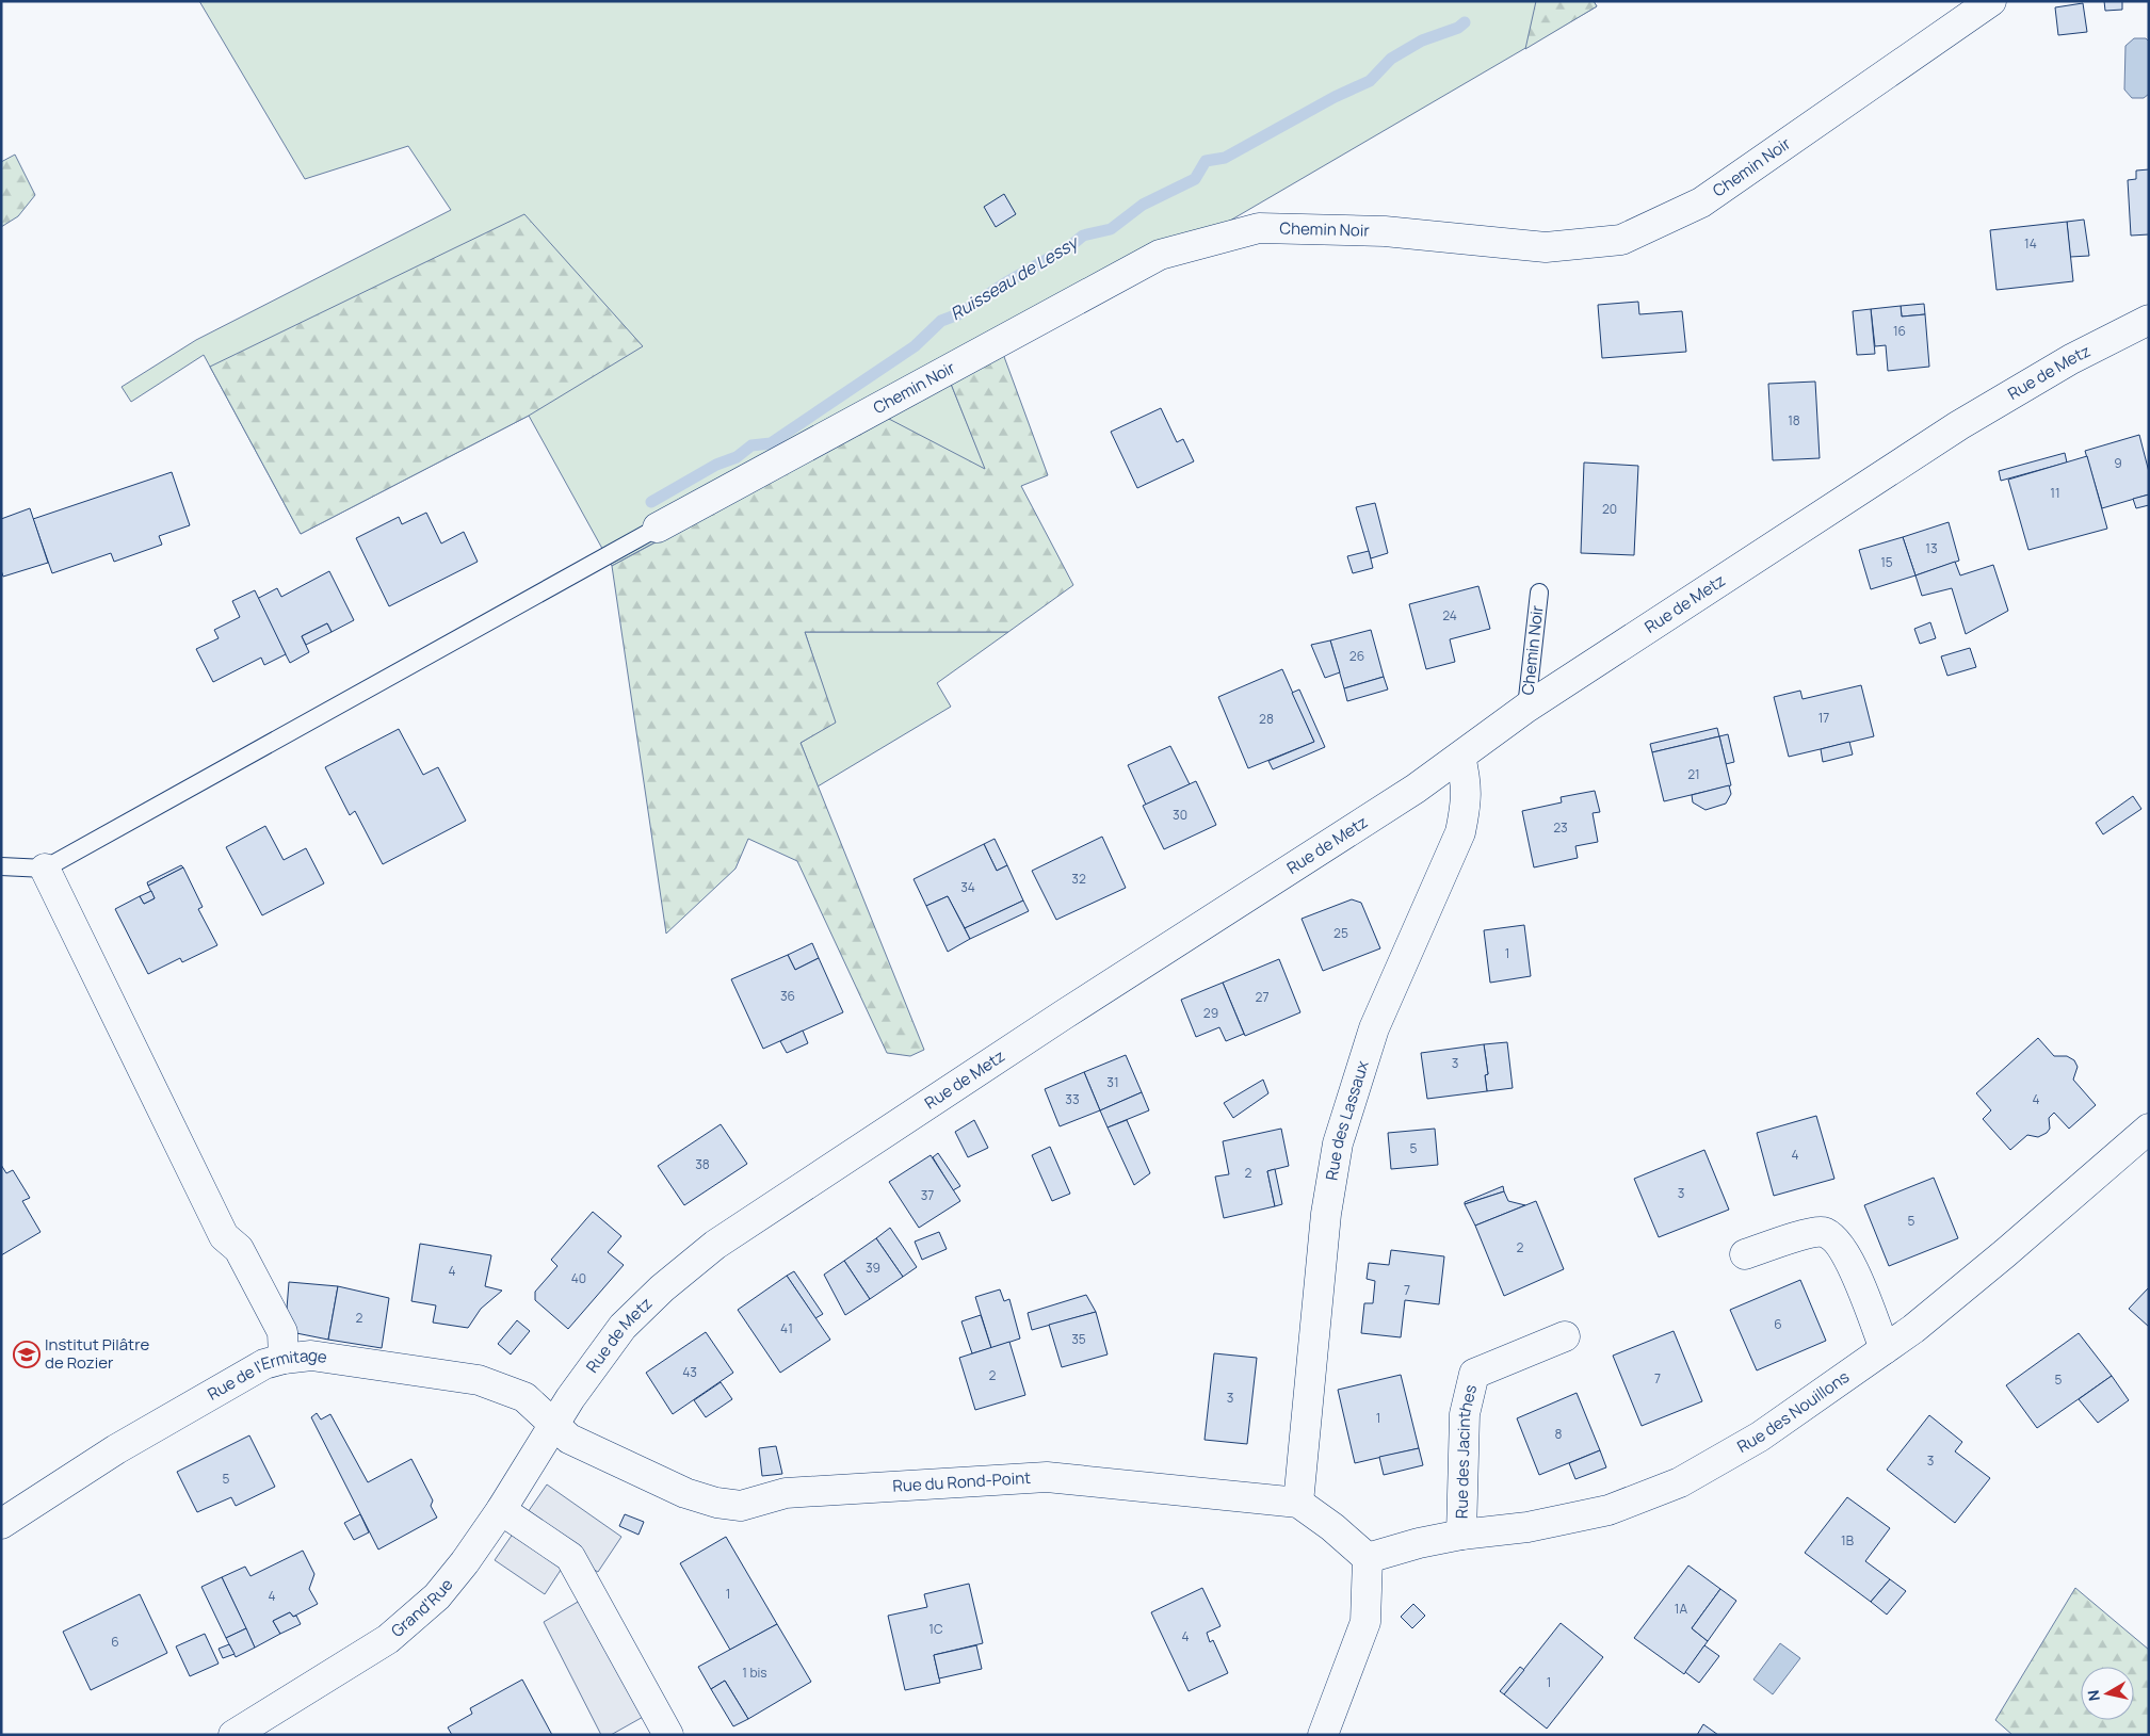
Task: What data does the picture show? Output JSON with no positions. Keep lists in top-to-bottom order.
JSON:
{
  "streets": {
    "street": [
      "Chemin Noir",
      "Rue de Metz",
      "Rue des Lassaux",
      "Rue de l'Ermitage",
      "Rue des Nouillons",
      "Rue des Jacinthes",
      "Rue du Rond-Point",
      "Grand'Rue"
    ]
  },
  "crossings": [
    ["Chemin Noir", "Rue de Metz"],
    ["Rue de Metz", "Rue des Lassaux"],
    ["Rue de Metz", "Rue de l'Ermitage"],
    ["Rue de Metz", "Rue du Rond-Point"],
    ["Rue de Metz", "Grand'Rue"],
    ["Rue des Lassaux", "Rue du Rond-Point"],
    ["Rue de l'Ermitage", "Rue du Rond-Point"],
    ["Rue de l'Ermitage", "Grand'Rue"],
    ["Rue des Nouillons", "Rue des Jacinthes"],
    ["Rue des Nouillons", "Rue du Rond-Point"],
    ["Rue du Rond-Point", "Grand'Rue"]
  ],
  "water": ["Ruisseau de Lessy"],
  "places": {
    "school or university": ["Institut Pilâtre de Rozier"]
  },
  "house_numbers": [
    "14",
    "16",
    "18",
    "9",
    "11",
    "20",
    "13",
    "15",
    "24",
    "26",
    "17",
    "28",
    "21",
    "30",
    "23",
    "32",
    "34",
    "25",
    "1",
    "36",
    "27",
    "29",
    "3",
    "31",
    "33",
    "4",
    "5",
    "4",
    "38",
    "2",
    "3",
    "37",
    "5",
    "2",
    "39",
    "4",
    "40",
    "7",
    "2",
    "6",
    "41",
    "35",
    "43",
    "2",
    "7",
    "5",
    "3",
    "1",
    "8",
    "3",
    "5",
    "1B",
    "1",
    "4",
    "1A",
    "1C",
    "4",
    "6",
    "1 bis",
    "1"
  ],
  "north": "left"
}
